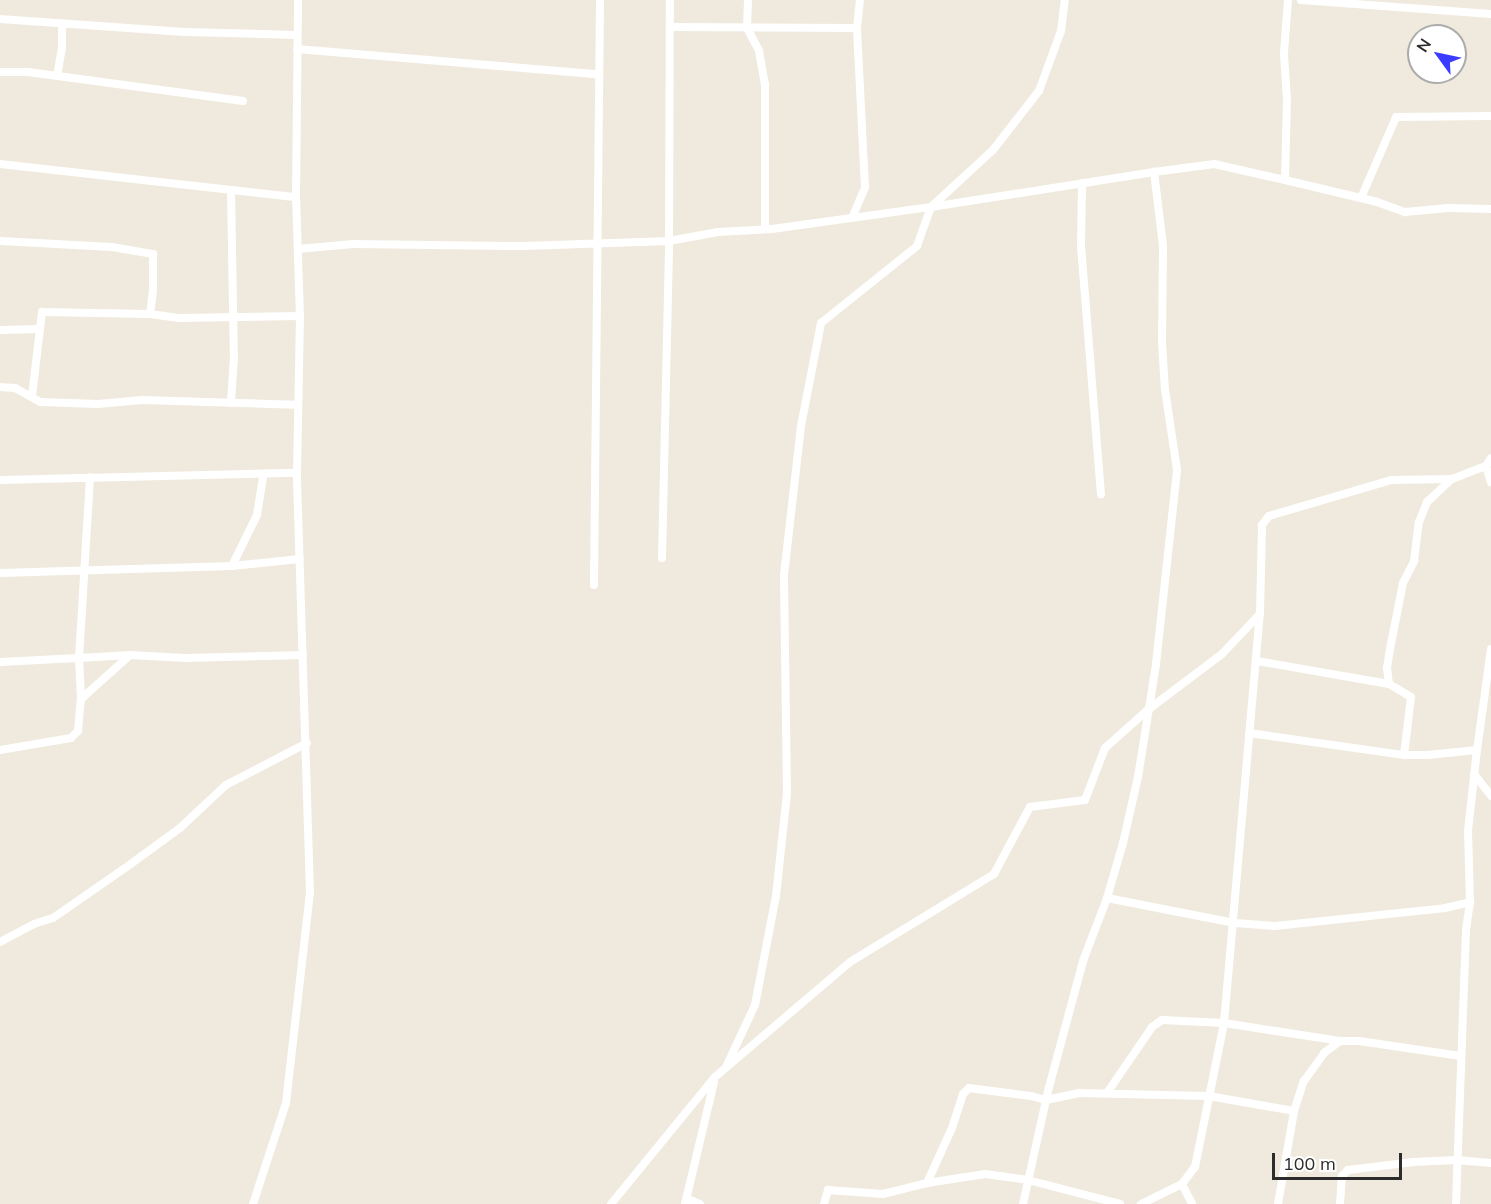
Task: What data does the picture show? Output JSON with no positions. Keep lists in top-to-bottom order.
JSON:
{
  "scale_bar": "100 m",
  "north": "top left"
}
